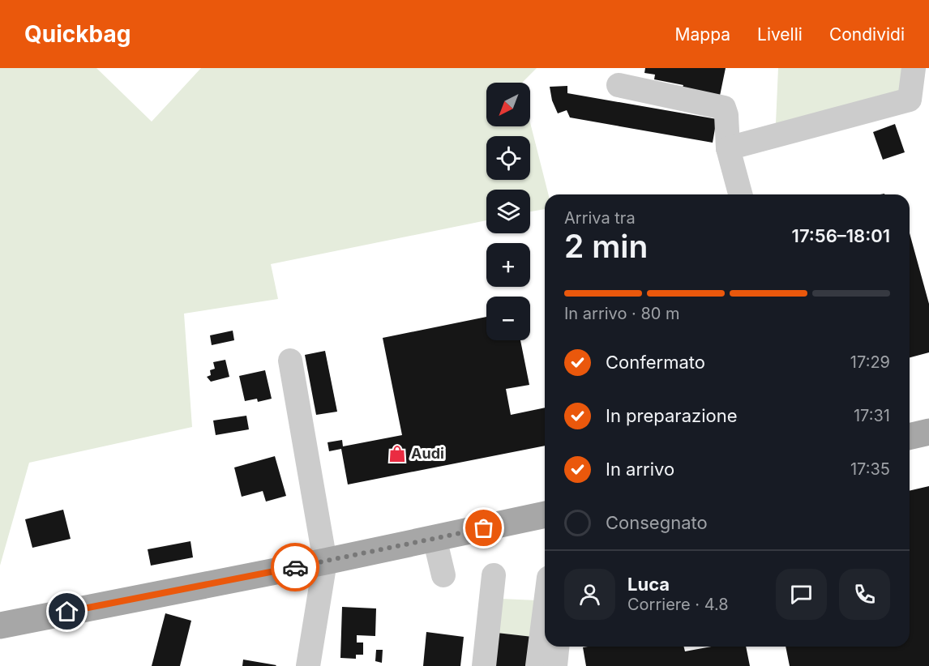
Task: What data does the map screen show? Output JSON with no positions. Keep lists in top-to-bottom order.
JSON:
{
  "places": {
    "shop": ["Audi"]
  },
  "north": "bottom left",
  "page": {
    "header": "Quickbag",
    "nav": ["Mappa", "Livelli", "Condividi"],
    "map_buttons": ["+", "−"],
    "heading": ["2 min", "Arriva tra", "17:56–18:01"],
    "panel": ["Luca", "Corriere · 4.8"],
    "bar": "In arrivo · 80 m",
    "list": [
      ["Confermato", "17:29"],
      ["In preparazione", "17:31"],
      ["In arrivo", "17:35"],
      "Consegnato"
    ]
  }
}
